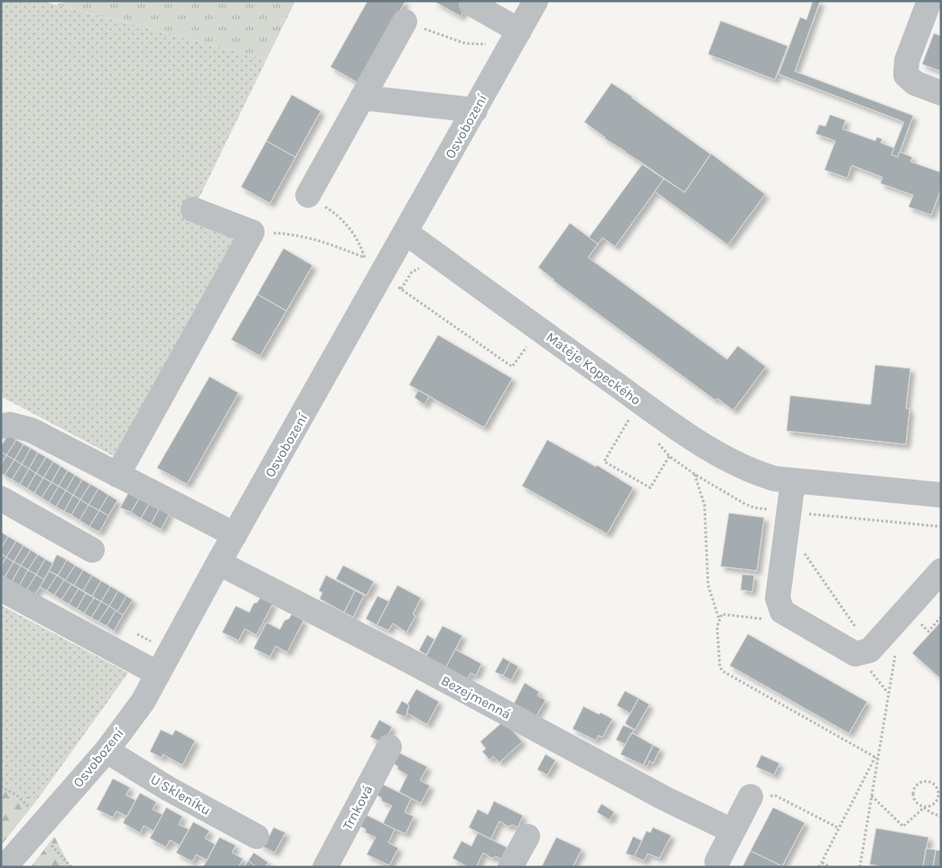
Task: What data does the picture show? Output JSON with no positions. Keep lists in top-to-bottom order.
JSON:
{
  "streets": {
    "street": [
      "Osvobození",
      "Matěje Kopeckého",
      "Bezejmenná",
      "U Skleníku",
      "Trnková"
    ]
  },
  "crossings": [
    ["Osvobození", "Matěje Kopeckého"],
    ["Osvobození", "Bezejmenná"],
    ["Osvobození", "U Skleníku"]
  ]
}
